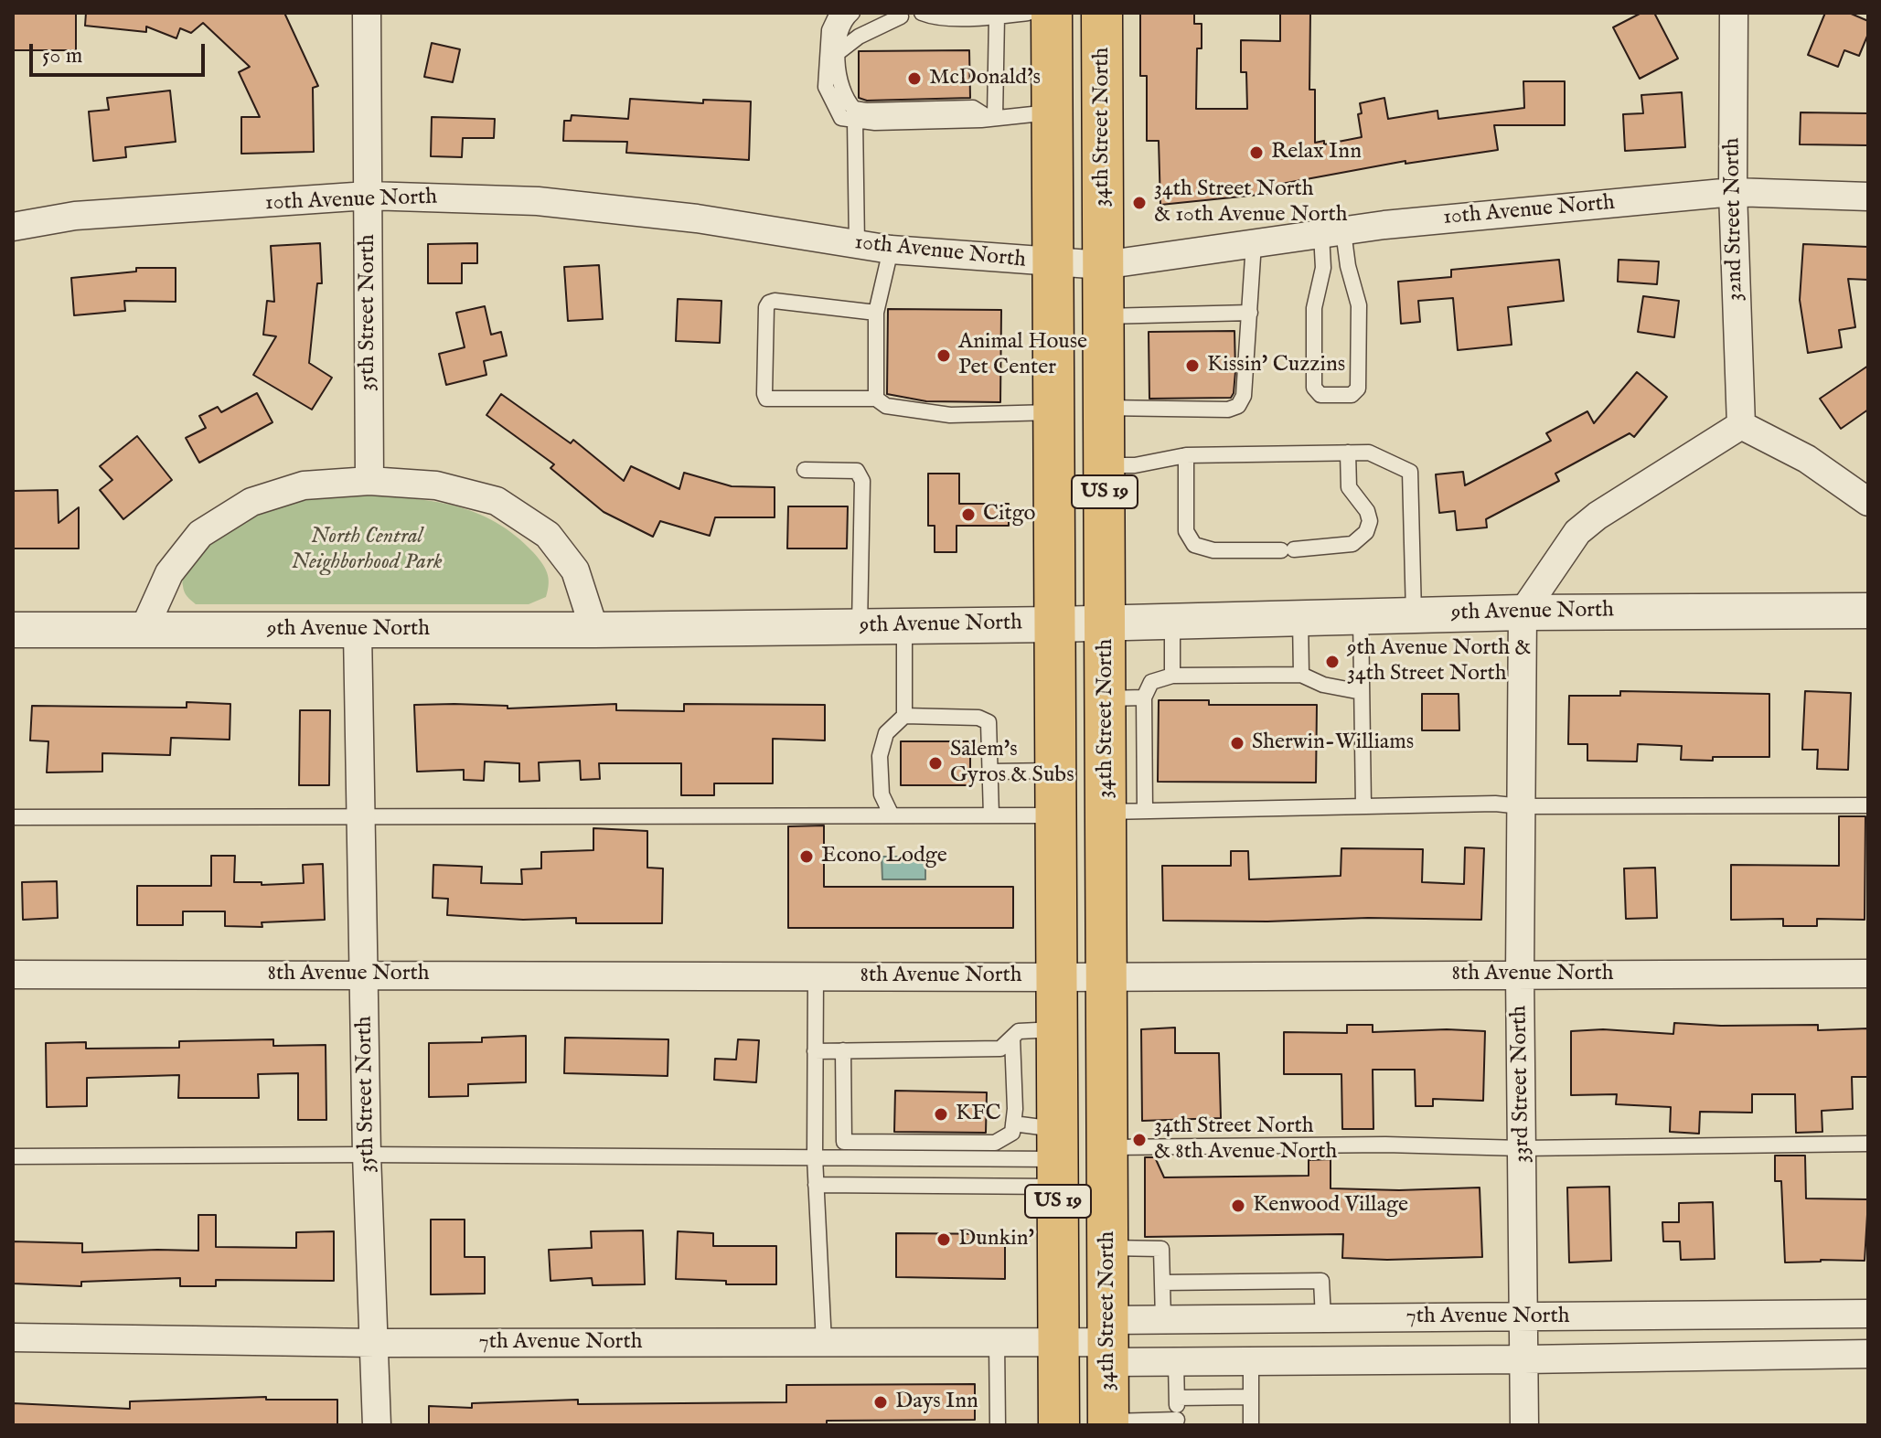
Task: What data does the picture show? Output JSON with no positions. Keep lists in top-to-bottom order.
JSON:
{
  "streets": {
    "highway": ["34th Street North", "US 19"],
    "street": [
      "10th Avenue North",
      "32nd Street North",
      "35th Street North",
      "9th Avenue North",
      "8th Avenue North",
      "33rd Street North",
      "7th Avenue North"
    ]
  },
  "crossings": [
    ["34th Street North", "10th Avenue North"],
    ["34th Street North", "9th Avenue North"],
    ["34th Street North", "8th Avenue North"],
    ["34th Street North", "7th Avenue North"],
    ["10th Avenue North", "32nd Street North"],
    ["10th Avenue North", "35th Street North"],
    ["10th Avenue North", "US 19"],
    ["35th Street North", "9th Avenue North"],
    ["35th Street North", "8th Avenue North"],
    ["35th Street North", "7th Avenue North"],
    ["US 19", "9th Avenue North"],
    ["US 19", "8th Avenue North"],
    ["US 19", "7th Avenue North"],
    ["9th Avenue North", "33rd Street North"],
    ["8th Avenue North", "33rd Street North"],
    ["33rd Street North", "7th Avenue North"]
  ],
  "parks": ["North Central Neighborhood Park"],
  "places": [
    "McDonald's",
    "Relax Inn",
    "34th Street North & 10th Avenue North",
    "Animal House Pet Center",
    "Kissin' Cuzzins",
    "Citgo",
    "9th Avenue North & 34th Street North",
    "Sherwin-Williams",
    "Salem's Gyros & Subs",
    "Econo Lodge",
    "KFC",
    "34th Street North & 8th Avenue North",
    "Kenwood Village",
    "Dunkin'",
    "Days Inn"
  ],
  "scale_bar": "50 m"
}
